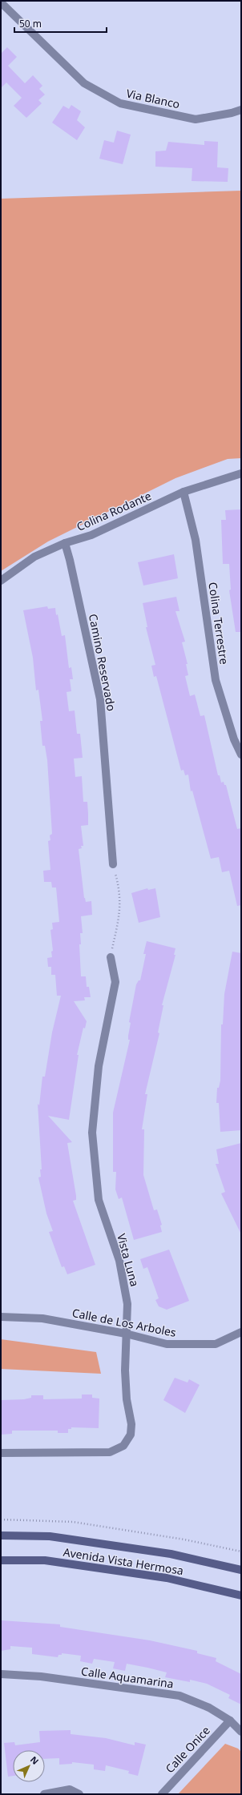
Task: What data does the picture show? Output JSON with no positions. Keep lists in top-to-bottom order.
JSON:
{
  "streets": {
    "main road": ["Avenida Vista Hermosa"],
    "street": [
      "Via Blanco",
      "Colina Rodante",
      "Colina Terrestre",
      "Camino Reservado",
      "Vista Luna",
      "Calle de Los Arboles",
      "Calle Aquamarina",
      "Calle Onice"
    ]
  },
  "crossings": [
    ["Colina Rodante", "Colina Terrestre"],
    ["Colina Rodante", "Camino Reservado"],
    ["Vista Luna", "Calle de Los Arboles"],
    ["Calle Aquamarina", "Calle Onice"]
  ],
  "scale_bar": "50 m",
  "north": "top right"
}
